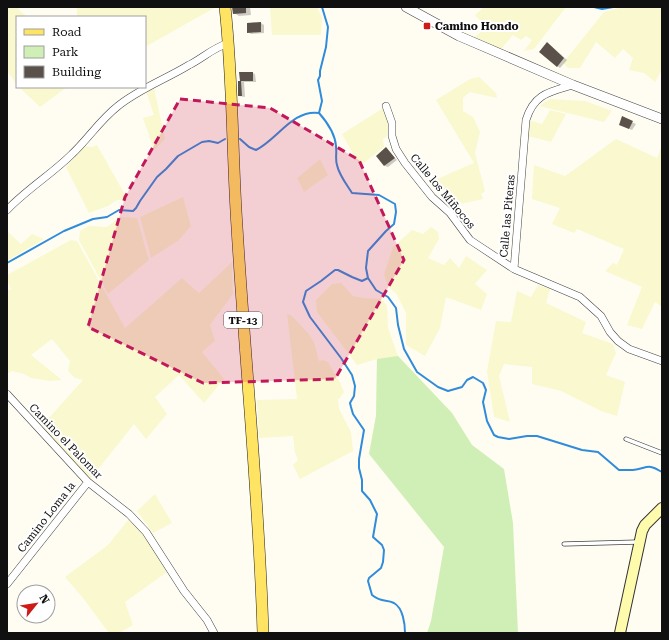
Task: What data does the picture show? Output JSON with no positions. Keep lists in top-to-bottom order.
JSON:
{
  "streets": {
    "main road": ["TF-13"],
    "street": [
      "Calle los Miñocos",
      "Calle las Piteras",
      "Camino el Palomar",
      "Camino Loma la"
    ]
  },
  "crossings": [
    ["Calle los Miñocos", "Calle las Piteras"],
    ["Camino el Palomar", "Camino Loma la"]
  ],
  "places": {
    "transit": ["Camino Hondo"]
  },
  "legend": ["Road", "Park", "Building"],
  "north": "top right"
}
